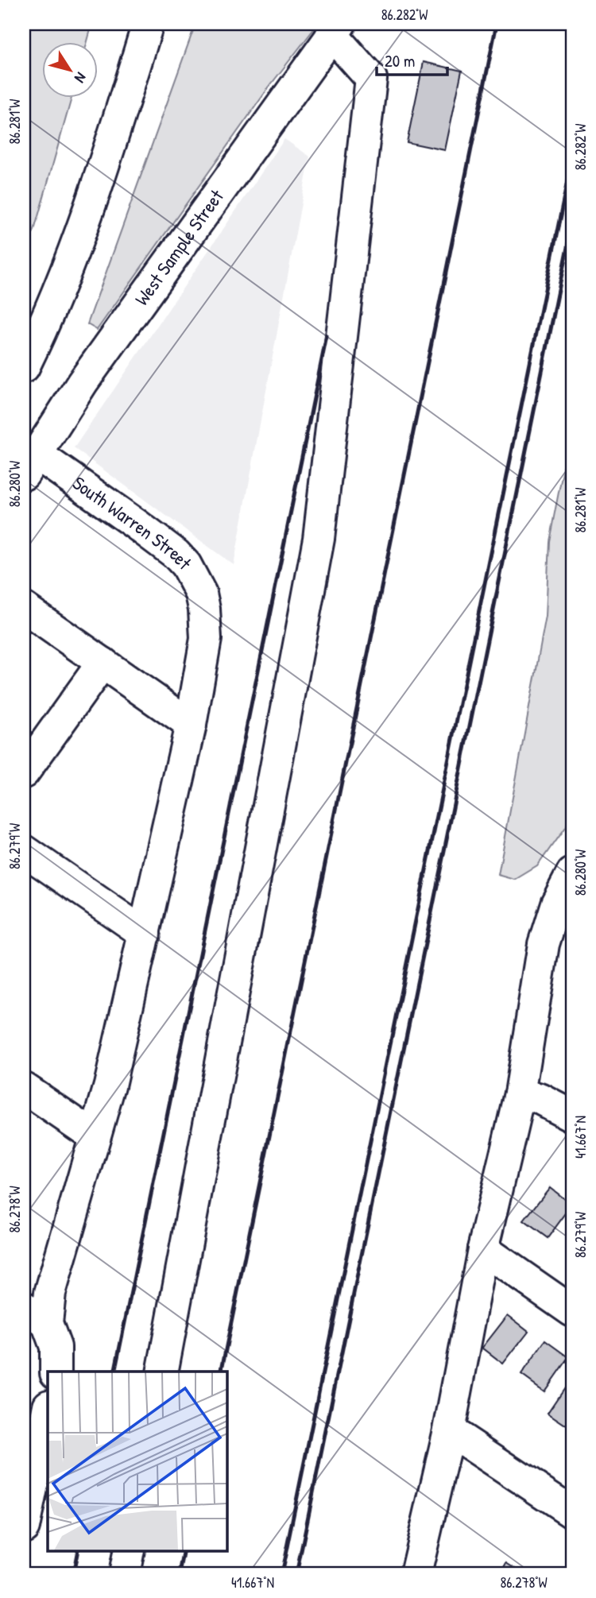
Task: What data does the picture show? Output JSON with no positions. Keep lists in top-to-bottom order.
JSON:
{
  "streets": {
    "street": ["West Sample Street", "South Warren Street"]
  },
  "crossings": [
    ["West Sample Street", "South Warren Street"]
  ],
  "scale_bar": "20 m",
  "north": "bottom right",
  "coordinates": [
    "86.282°W",
    "86.281°W",
    "86.280°W",
    "86.279°W",
    "41.667°N",
    "86.278°W"
  ]
}
